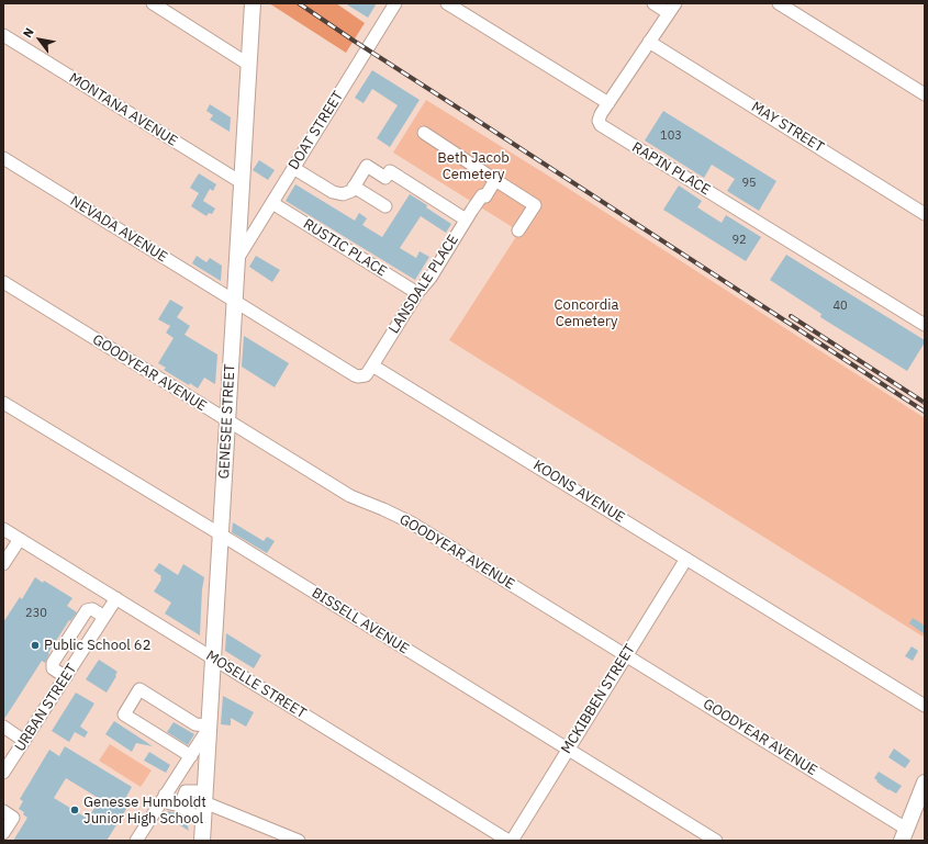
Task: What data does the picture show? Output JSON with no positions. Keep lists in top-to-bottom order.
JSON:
{
  "streets": {
    "main road": ["GENESEE STREET"],
    "street": [
      "MONTANA AVENUE",
      "MAY STREET",
      "DOAT STREET",
      "RAPIN PLACE",
      "NEVADA AVENUE",
      "RUSTIC PLACE",
      "LANSDALE PLACE",
      "GOODYEAR AVENUE",
      "KOONS AVENUE",
      "BISSELL AVENUE",
      "MOSELLE STREET",
      "MCKIBBEN STREET",
      "URBAN STREET"
    ]
  },
  "crossings": [
    ["MONTANA AVENUE", "GENESEE STREET"],
    ["DOAT STREET", "RUSTIC PLACE"],
    ["DOAT STREET", "GENESEE STREET"],
    ["NEVADA AVENUE", "GENESEE STREET"],
    ["RUSTIC PLACE", "LANSDALE PLACE"],
    ["LANSDALE PLACE", "KOONS AVENUE"],
    ["GOODYEAR AVENUE", "GENESEE STREET"],
    ["GOODYEAR AVENUE", "MCKIBBEN STREET"],
    ["GENESEE STREET", "BISSELL AVENUE"],
    ["GENESEE STREET", "MOSELLE STREET"],
    ["KOONS AVENUE", "MCKIBBEN STREET"],
    ["BISSELL AVENUE", "MCKIBBEN STREET"],
    ["MOSELLE STREET", "URBAN STREET"]
  ],
  "parks": ["Beth Jacob Cemetery", "Concordia Cemetery"],
  "places": ["Public School 62", "Genesse Humboldt Junior High School"],
  "house_numbers": [
    "103",
    "95",
    "92",
    "40",
    "230"
  ],
  "north": "top left"
}
